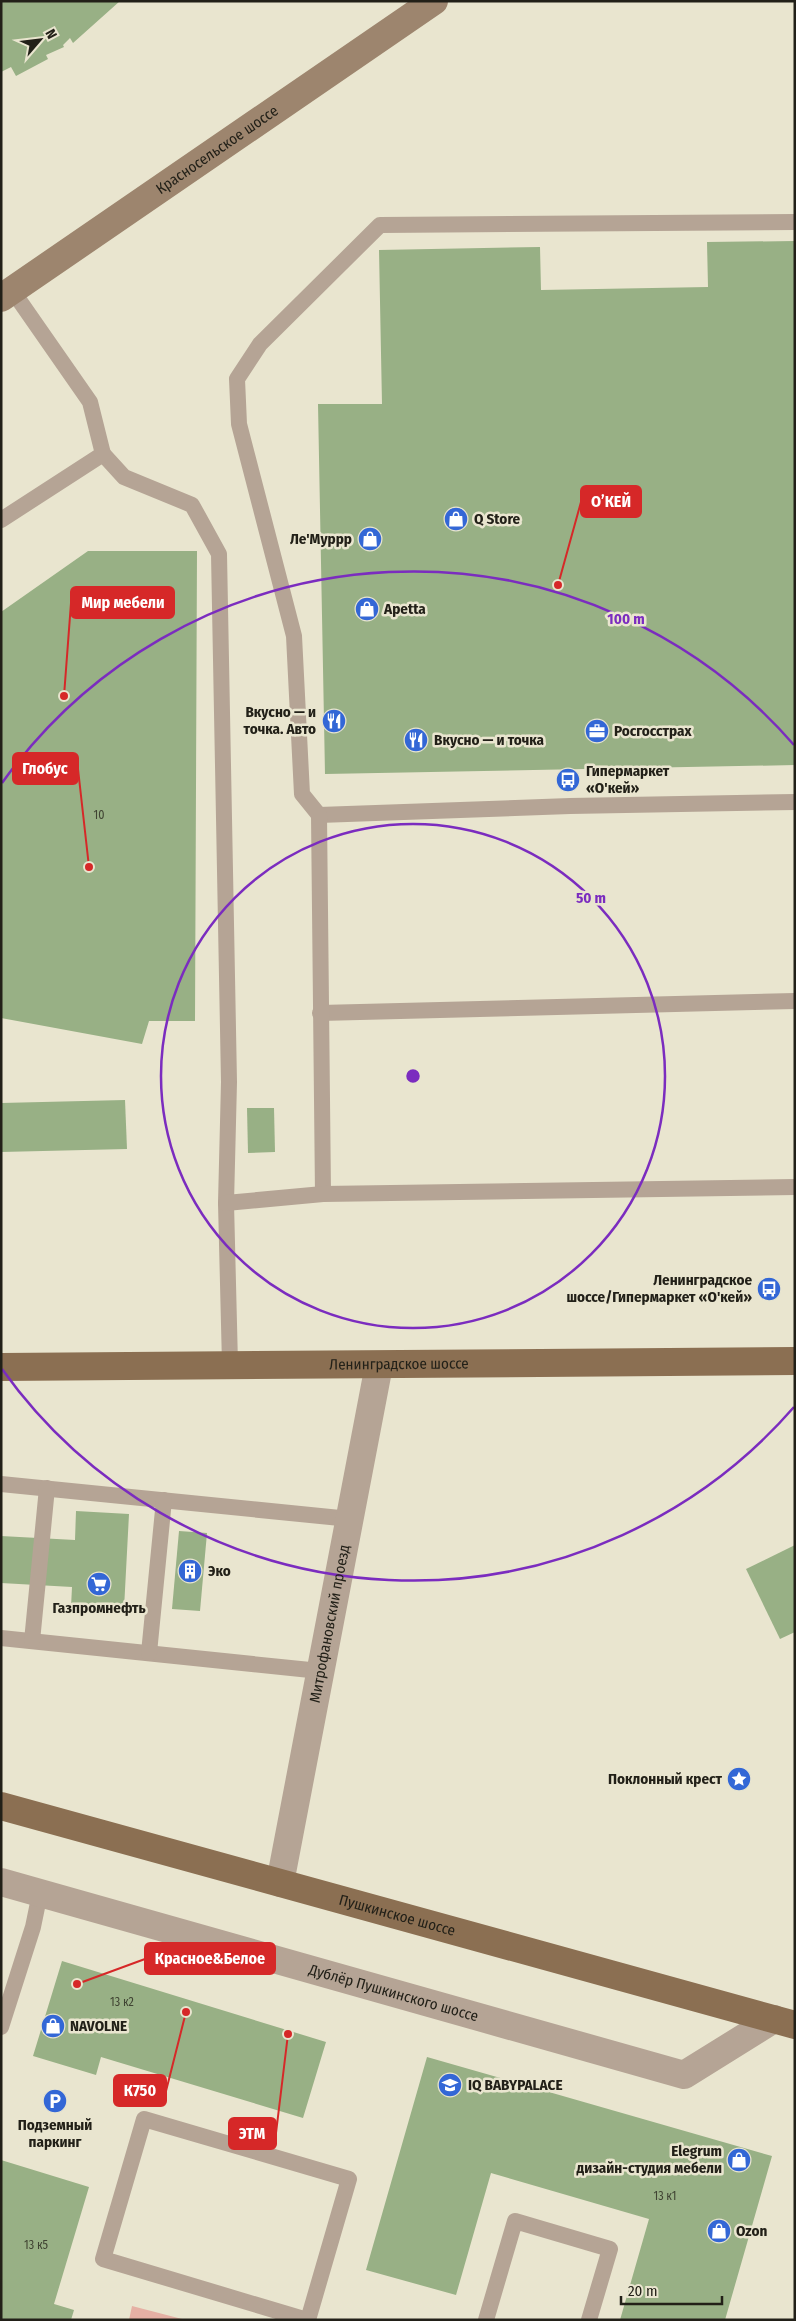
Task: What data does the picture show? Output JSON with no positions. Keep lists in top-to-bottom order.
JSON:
{
  "streets": {
    "main road": ["Красносельское шоссе", "Ленинградское шоссе", "Пушкинское шоссе"],
    "street": ["Митрофановский проезд", "Дублёр Пушкинского шоссе"]
  },
  "crossings": [
    ["Ленинградское шоссе", "Митрофановский проезд"],
    ["Митрофановский проезд", "Пушкинское шоссе"],
    ["Пушкинское шоссе", "Дублёр Пушкинского шоссе"]
  ],
  "places": {
    "shop": [
      "Q Store",
      "Ле'Муррр",
      "Apetta",
      "NAVOLNE",
      "Elegrum дизайн-студия мебели",
      "Ozon"
    ],
    "other": [
      "О’КЕЙ",
      "Мир мебели",
      "Глобус",
      "Красное&Белое",
      "К750",
      "ЭТМ"
    ],
    "restaurant": ["Вкусно — и точка. Авто", "Вкусно — и точка"],
    "office": ["Росгосстрах"],
    "bus stop": ["Гипермаркет «О'кей»", "Ленинградское шоссе/Гипермаркет «О'кей»"],
    "building": ["Эко"],
    "supermarket": ["Газпромнефть"],
    "place": ["Поклонный крест"],
    "school or university": ["IQ BABYPALACE"],
    "parking": ["Подземный паркинг"]
  },
  "house_numbers": [
    "10",
    "13 к2",
    "13 к1",
    "13 к5"
  ],
  "scale_bar": "20 m",
  "north": "top right",
  "rings": ["100 m", "50 m"]
}
